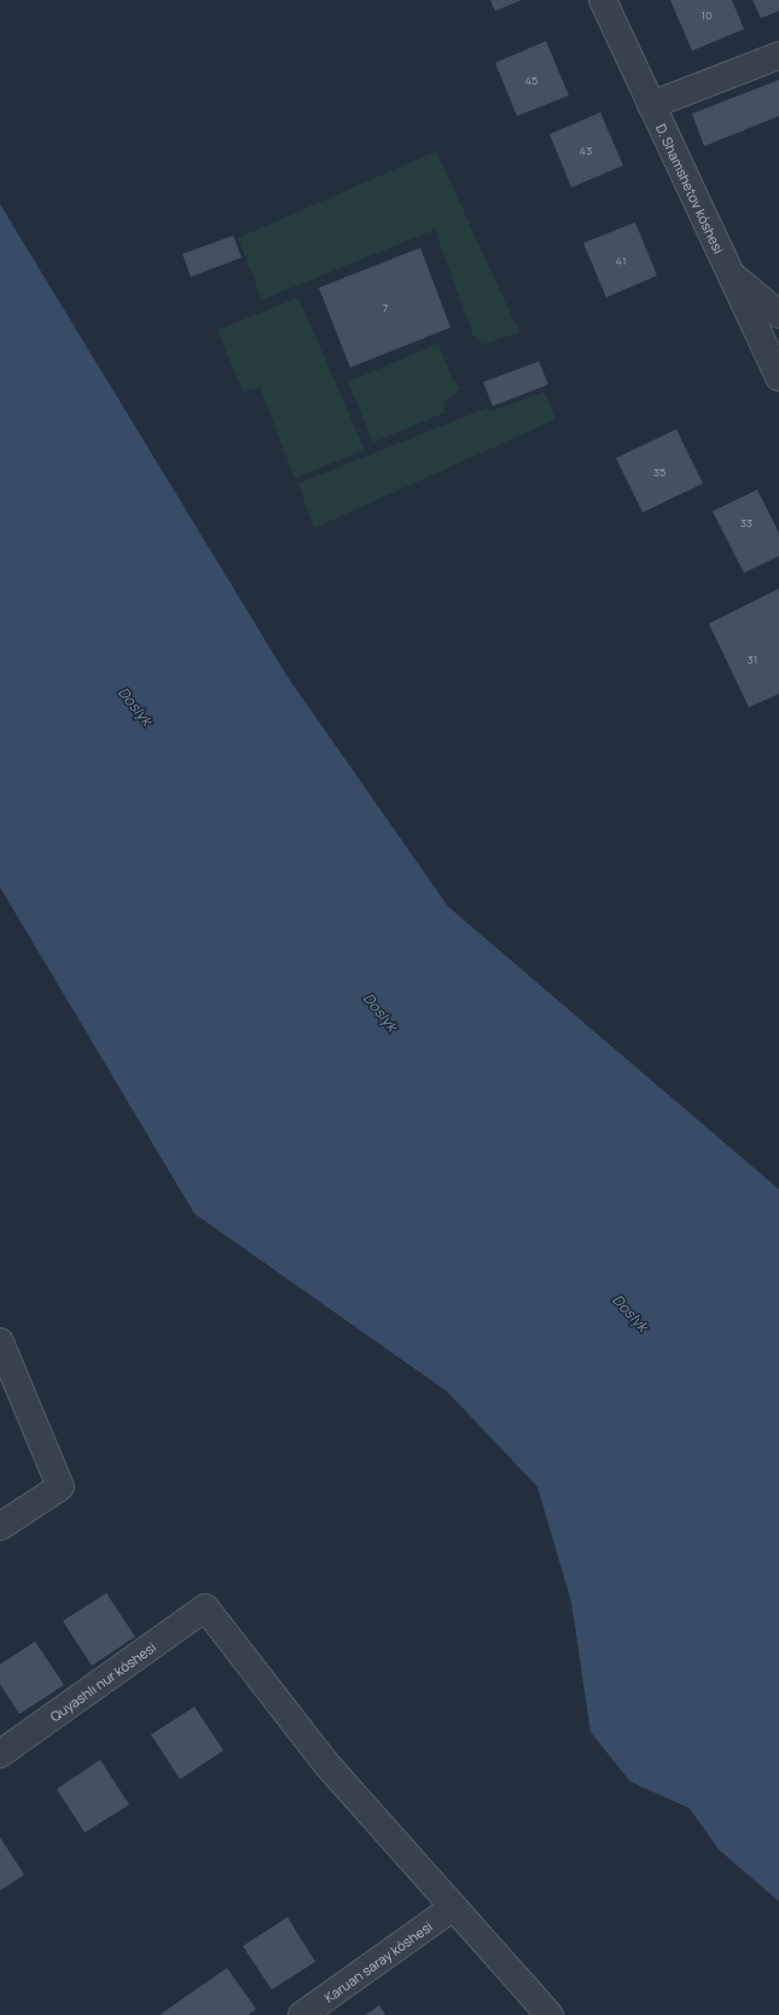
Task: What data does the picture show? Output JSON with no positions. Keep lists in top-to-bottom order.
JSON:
{
  "streets": {
    "street": ["D. Shamshetov kóshesi", "Quyashlı nur kóshesi", "Karuan saray kóshesi"]
  },
  "crossings": [
    ["Quyashlı nur kóshesi", "Karuan saray kóshesi"]
  ],
  "water": ["Doslyk"],
  "house_numbers": [
    "10",
    "45",
    "43",
    "41",
    "7",
    "35",
    "33",
    "31"
  ]
}
